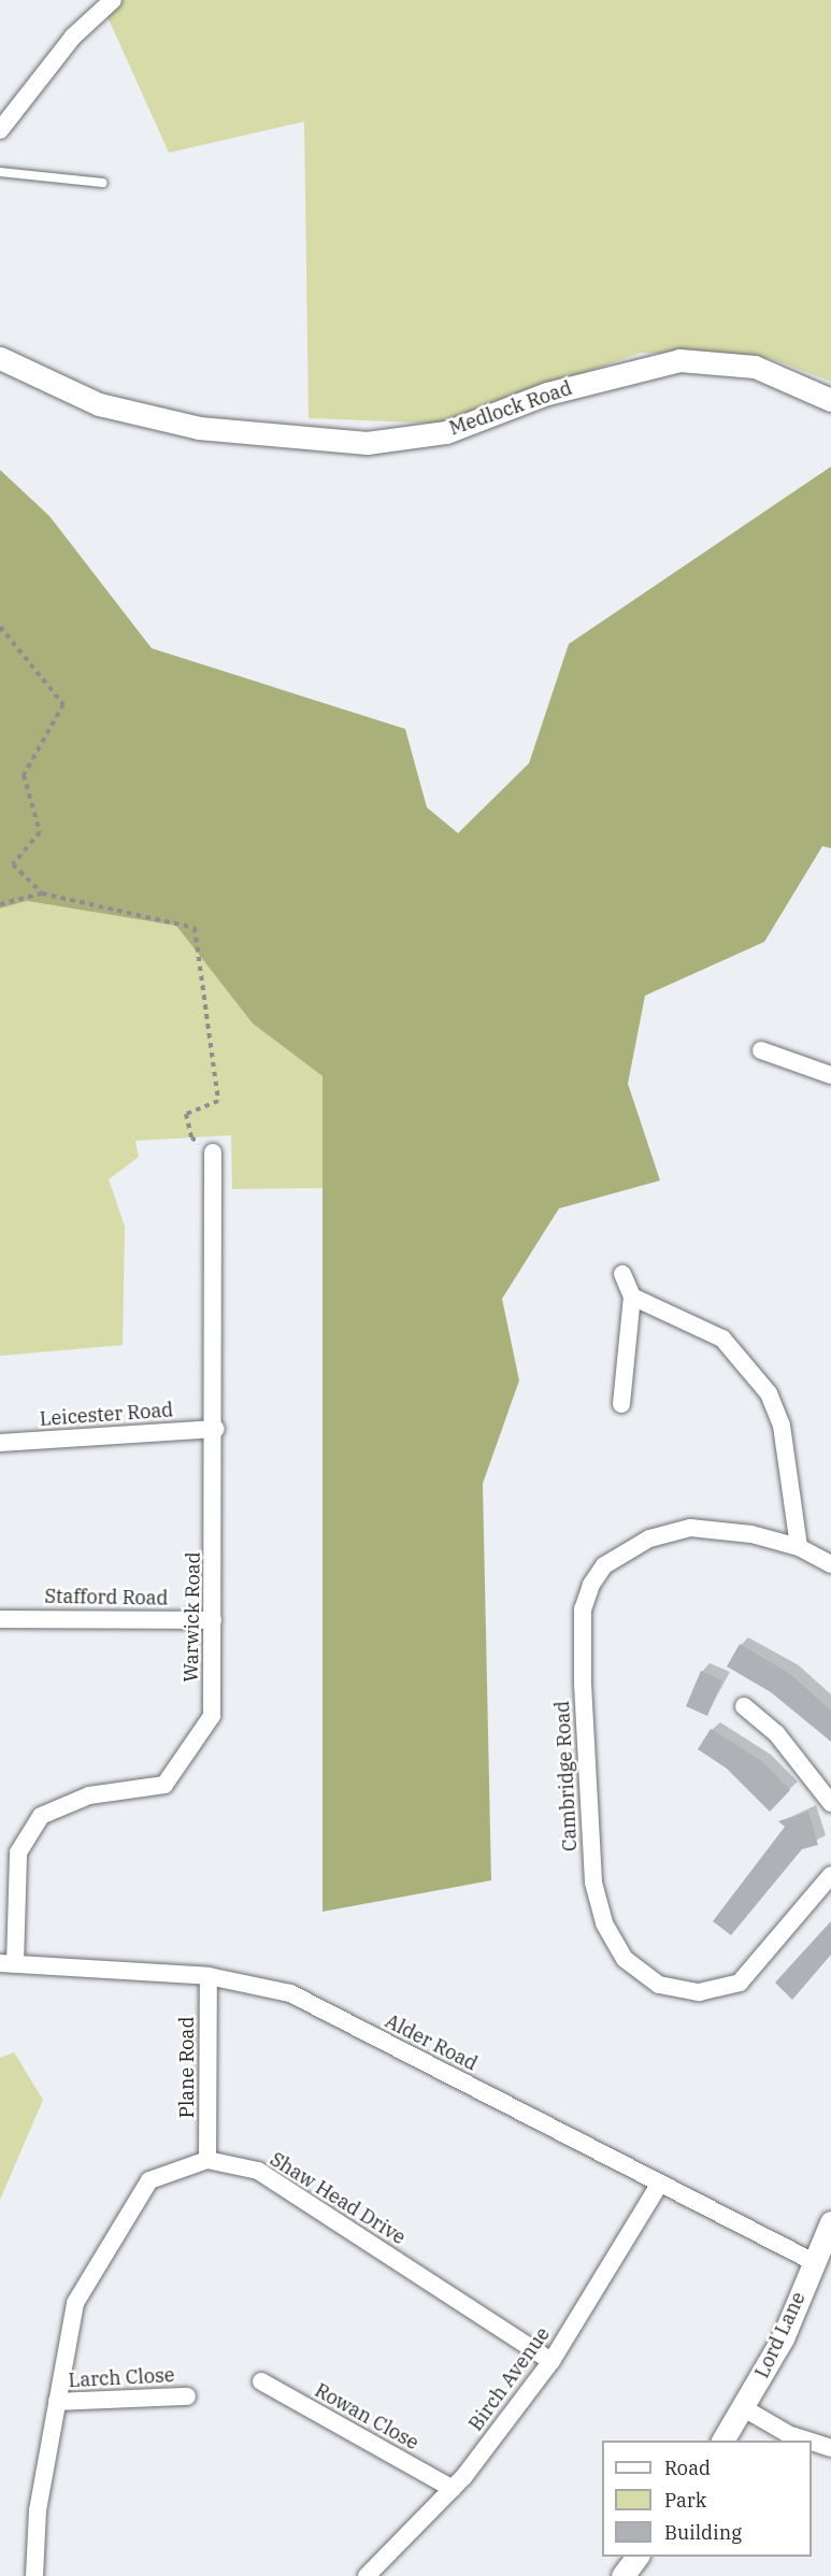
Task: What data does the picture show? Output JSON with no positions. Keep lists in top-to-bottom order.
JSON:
{
  "streets": {
    "street": [
      "Medlock Road",
      "Leicester Road",
      "Stafford Road",
      "Warwick Road",
      "Cambridge Road",
      "Alder Road",
      "Plane Road",
      "Shaw Head Drive",
      "Lord Lane",
      "Larch Close",
      "Birch Avenue",
      "Rowan Close"
    ]
  },
  "crossings": [
    ["Leicester Road", "Warwick Road"],
    ["Stafford Road", "Warwick Road"],
    ["Warwick Road", "Alder Road"],
    ["Alder Road", "Plane Road"],
    ["Alder Road", "Lord Lane"],
    ["Alder Road", "Birch Avenue"],
    ["Plane Road", "Shaw Head Drive"],
    ["Shaw Head Drive", "Birch Avenue"],
    ["Birch Avenue", "Rowan Close"]
  ],
  "legend": ["Road", "Park", "Building"]
}
